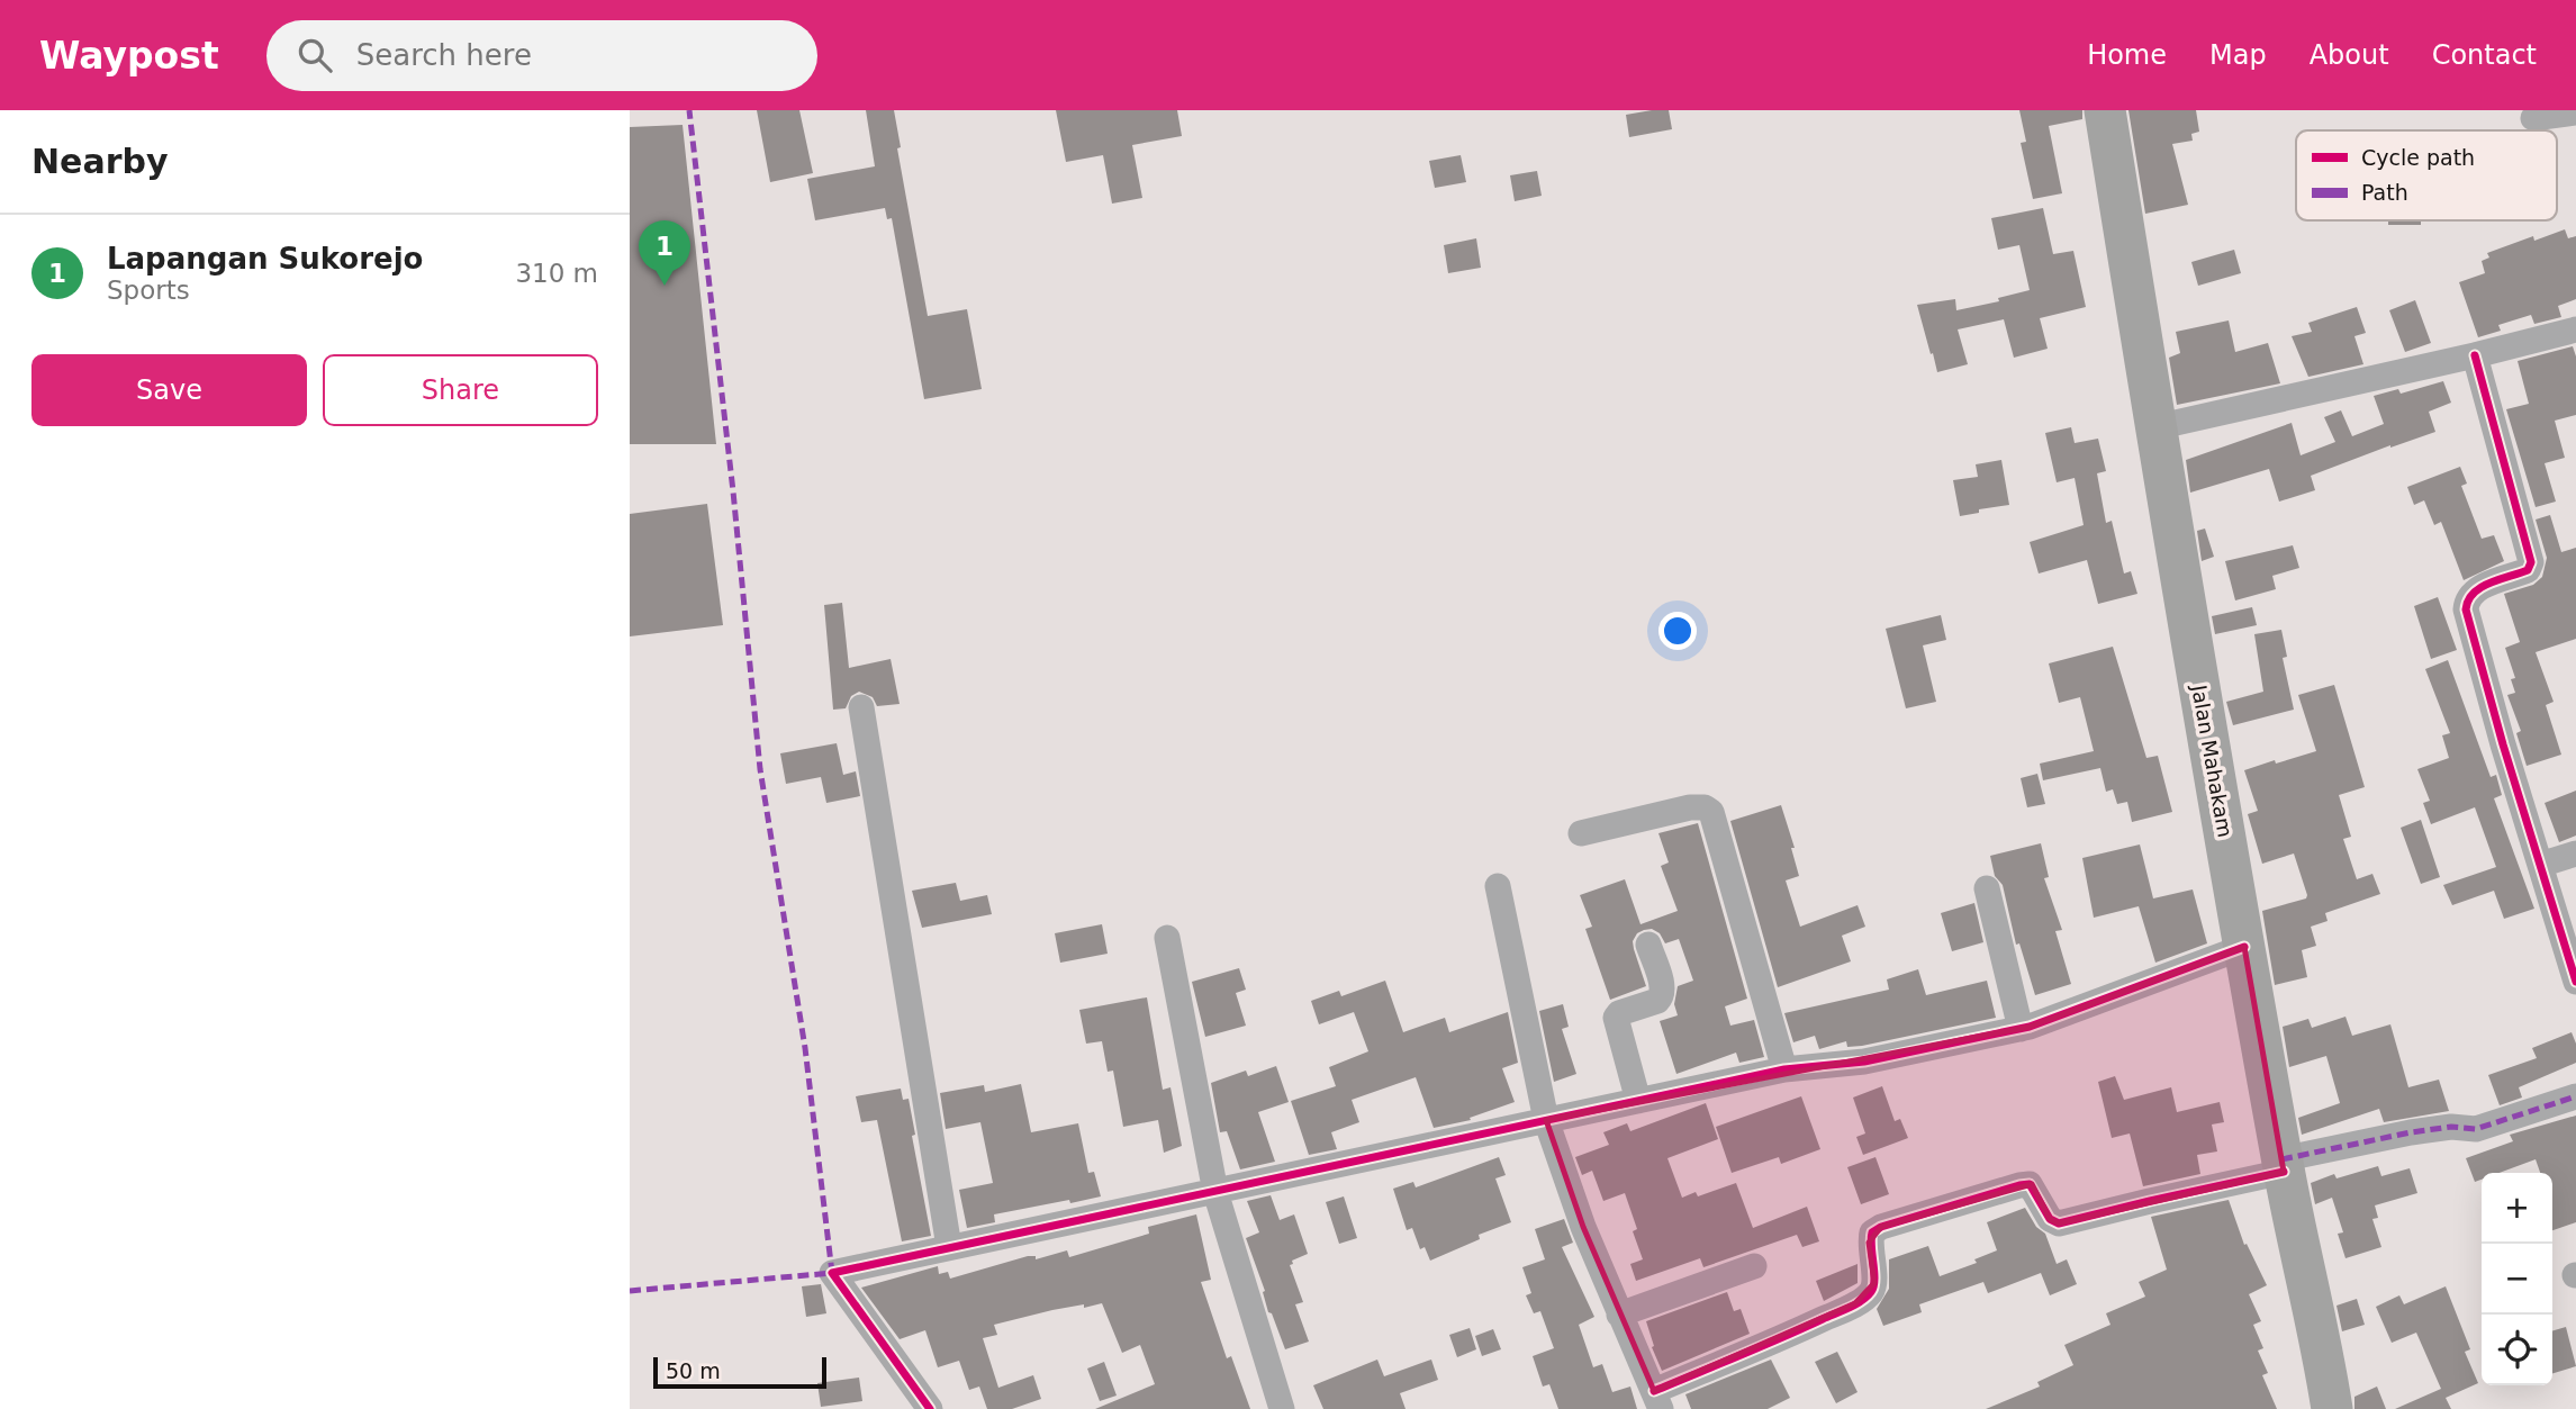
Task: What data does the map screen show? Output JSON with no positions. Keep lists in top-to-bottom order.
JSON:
{
  "streets": {
    "main road": ["Jalan Mahakam"]
  },
  "legend": ["Cycle path", "Path"],
  "scale_bar": "50 m",
  "page": {
    "header": "Waypost",
    "search": "Search here",
    "nav": [
      "Home",
      "Map",
      "About",
      "Contact"
    ],
    "heading": "Nearby",
    "list": [
      {
        "mark": "1",
        "name": "Lapangan Sukorejo",
        "note": "Sports",
        "value": "310 m"
      }
    ],
    "pins": "1",
    "buttons": ["Save", "Share"],
    "map_buttons": ["+", "−"],
    "scale": "50 m"
  }
}
